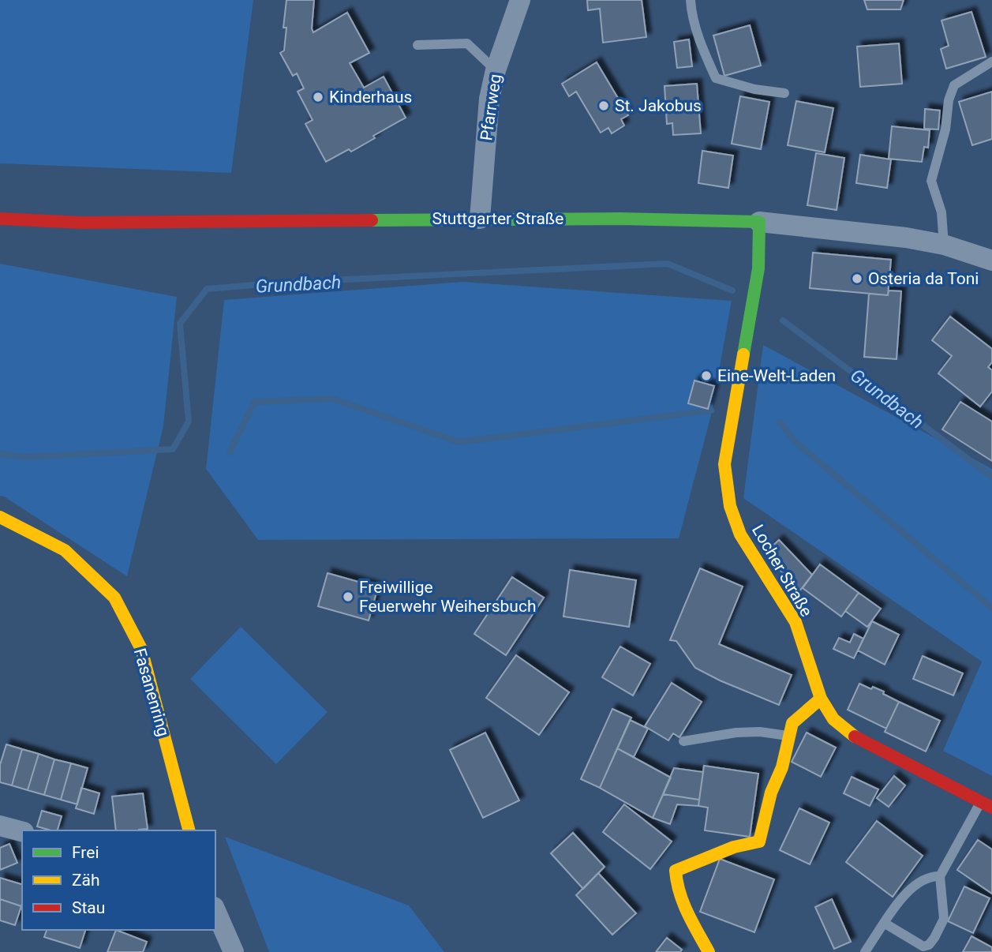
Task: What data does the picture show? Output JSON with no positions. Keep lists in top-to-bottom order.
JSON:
{
  "streets": {
    "street": [
      "Pfarrweg",
      "Stuttgarter Straße",
      "Locher Straße",
      "Fasanenring"
    ]
  },
  "crossings": [
    ["Pfarrweg", "Stuttgarter Straße"],
    ["Stuttgarter Straße", "Locher Straße"]
  ],
  "water": ["Grundbach"],
  "places": [
    "Kinderhaus",
    "St. Jakobus",
    "Osteria da Toni",
    "Eine-Welt-Laden",
    "Freiwillige Feuerwehr Weihersbuch"
  ],
  "legend": ["Frei", "Zäh", "Stau"]
}
